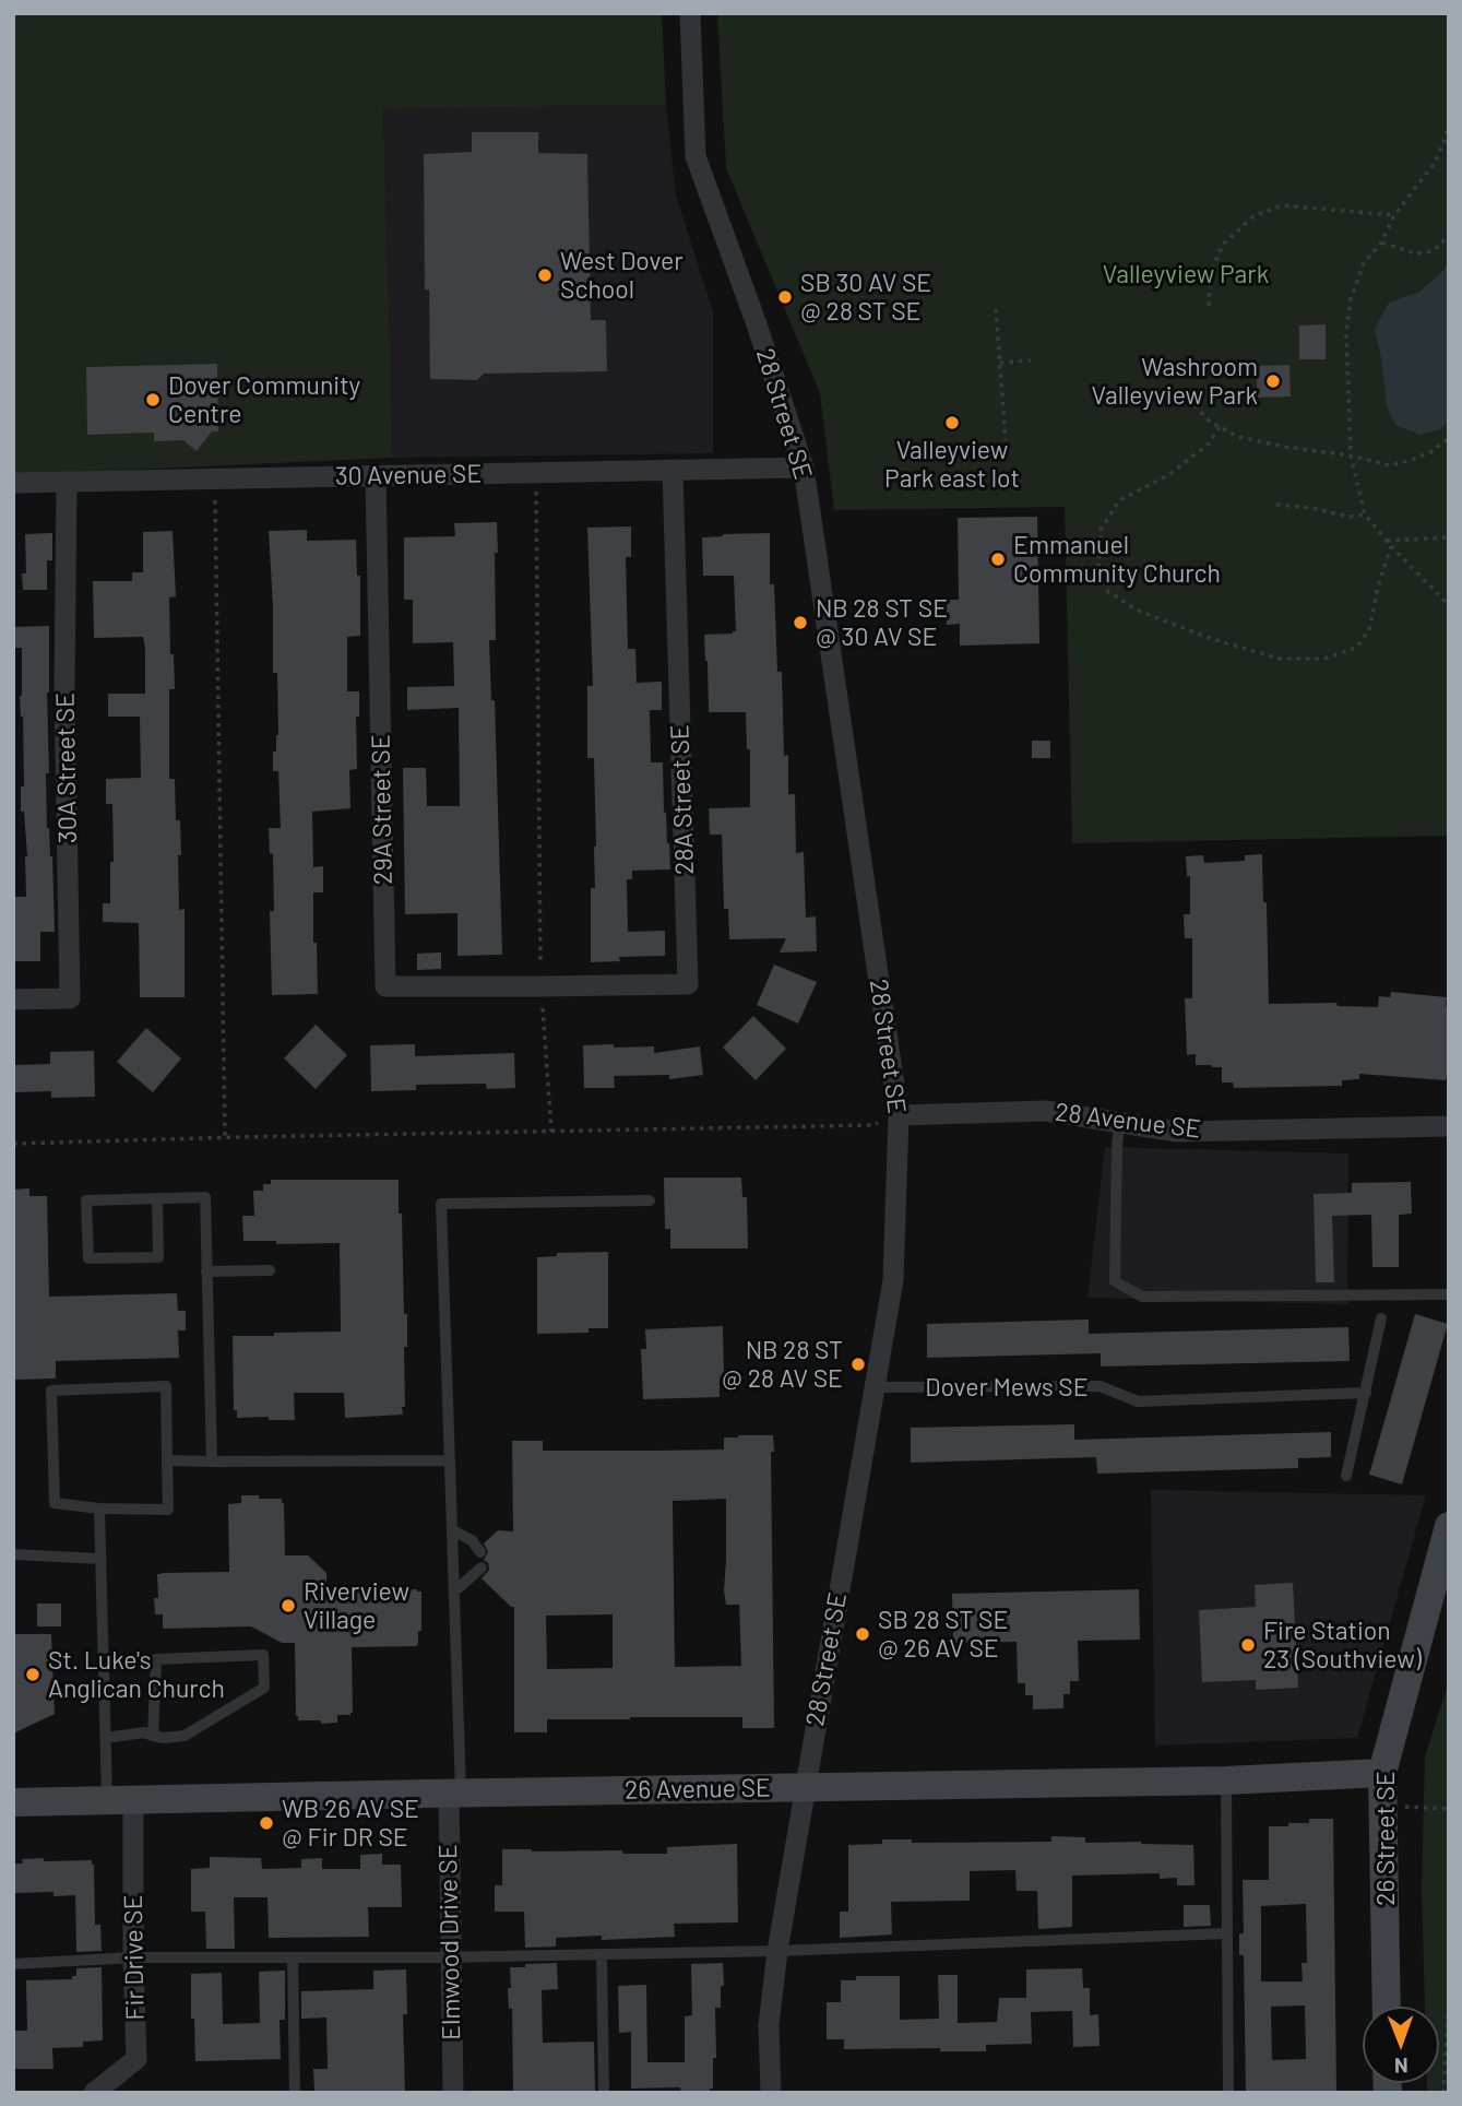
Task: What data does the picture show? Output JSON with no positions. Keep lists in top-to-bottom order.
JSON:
{
  "streets": {
    "street": [
      "28 Street SE",
      "30 Avenue SE",
      "30A Street SE",
      "28A Street SE",
      "29A Street SE",
      "28 Avenue SE",
      "26 Avenue SE",
      "26 Street SE",
      "Elmwood Drive SE",
      "Fir Drive SE"
    ],
    "lane": ["Dover Mews SE"]
  },
  "crossings": [
    ["28 Street SE", "30 Avenue SE"],
    ["28 Street SE", "28 Avenue SE"],
    ["28 Street SE", "Dover Mews SE"],
    ["28 Street SE", "26 Avenue SE"],
    ["30 Avenue SE", "30A Street SE"],
    ["30 Avenue SE", "28A Street SE"],
    ["30 Avenue SE", "29A Street SE"],
    ["28A Street SE", "29A Street SE"],
    ["26 Avenue SE", "26 Street SE"],
    ["26 Avenue SE", "Elmwood Drive SE"],
    ["26 Avenue SE", "Fir Drive SE"]
  ],
  "parks": ["Valleyview Park"],
  "places": [
    "West Dover School",
    "SB 30 AV SE @ 28 ST SE",
    "Washroom Valleyview Park",
    "Dover Community Centre",
    "Valleyview Park east lot",
    "Emmanuel Community Church",
    "NB 28 ST SE @ 30 AV SE",
    "NB 28 ST @ 28 AV SE",
    "Riverview Village",
    "SB 28 ST SE @ 26 AV SE",
    "Fire Station 23 (Southview)",
    "St. Luke's Anglican Church",
    "WB 26 AV SE @ Fir DR SE"
  ],
  "north": "bottom"
}
